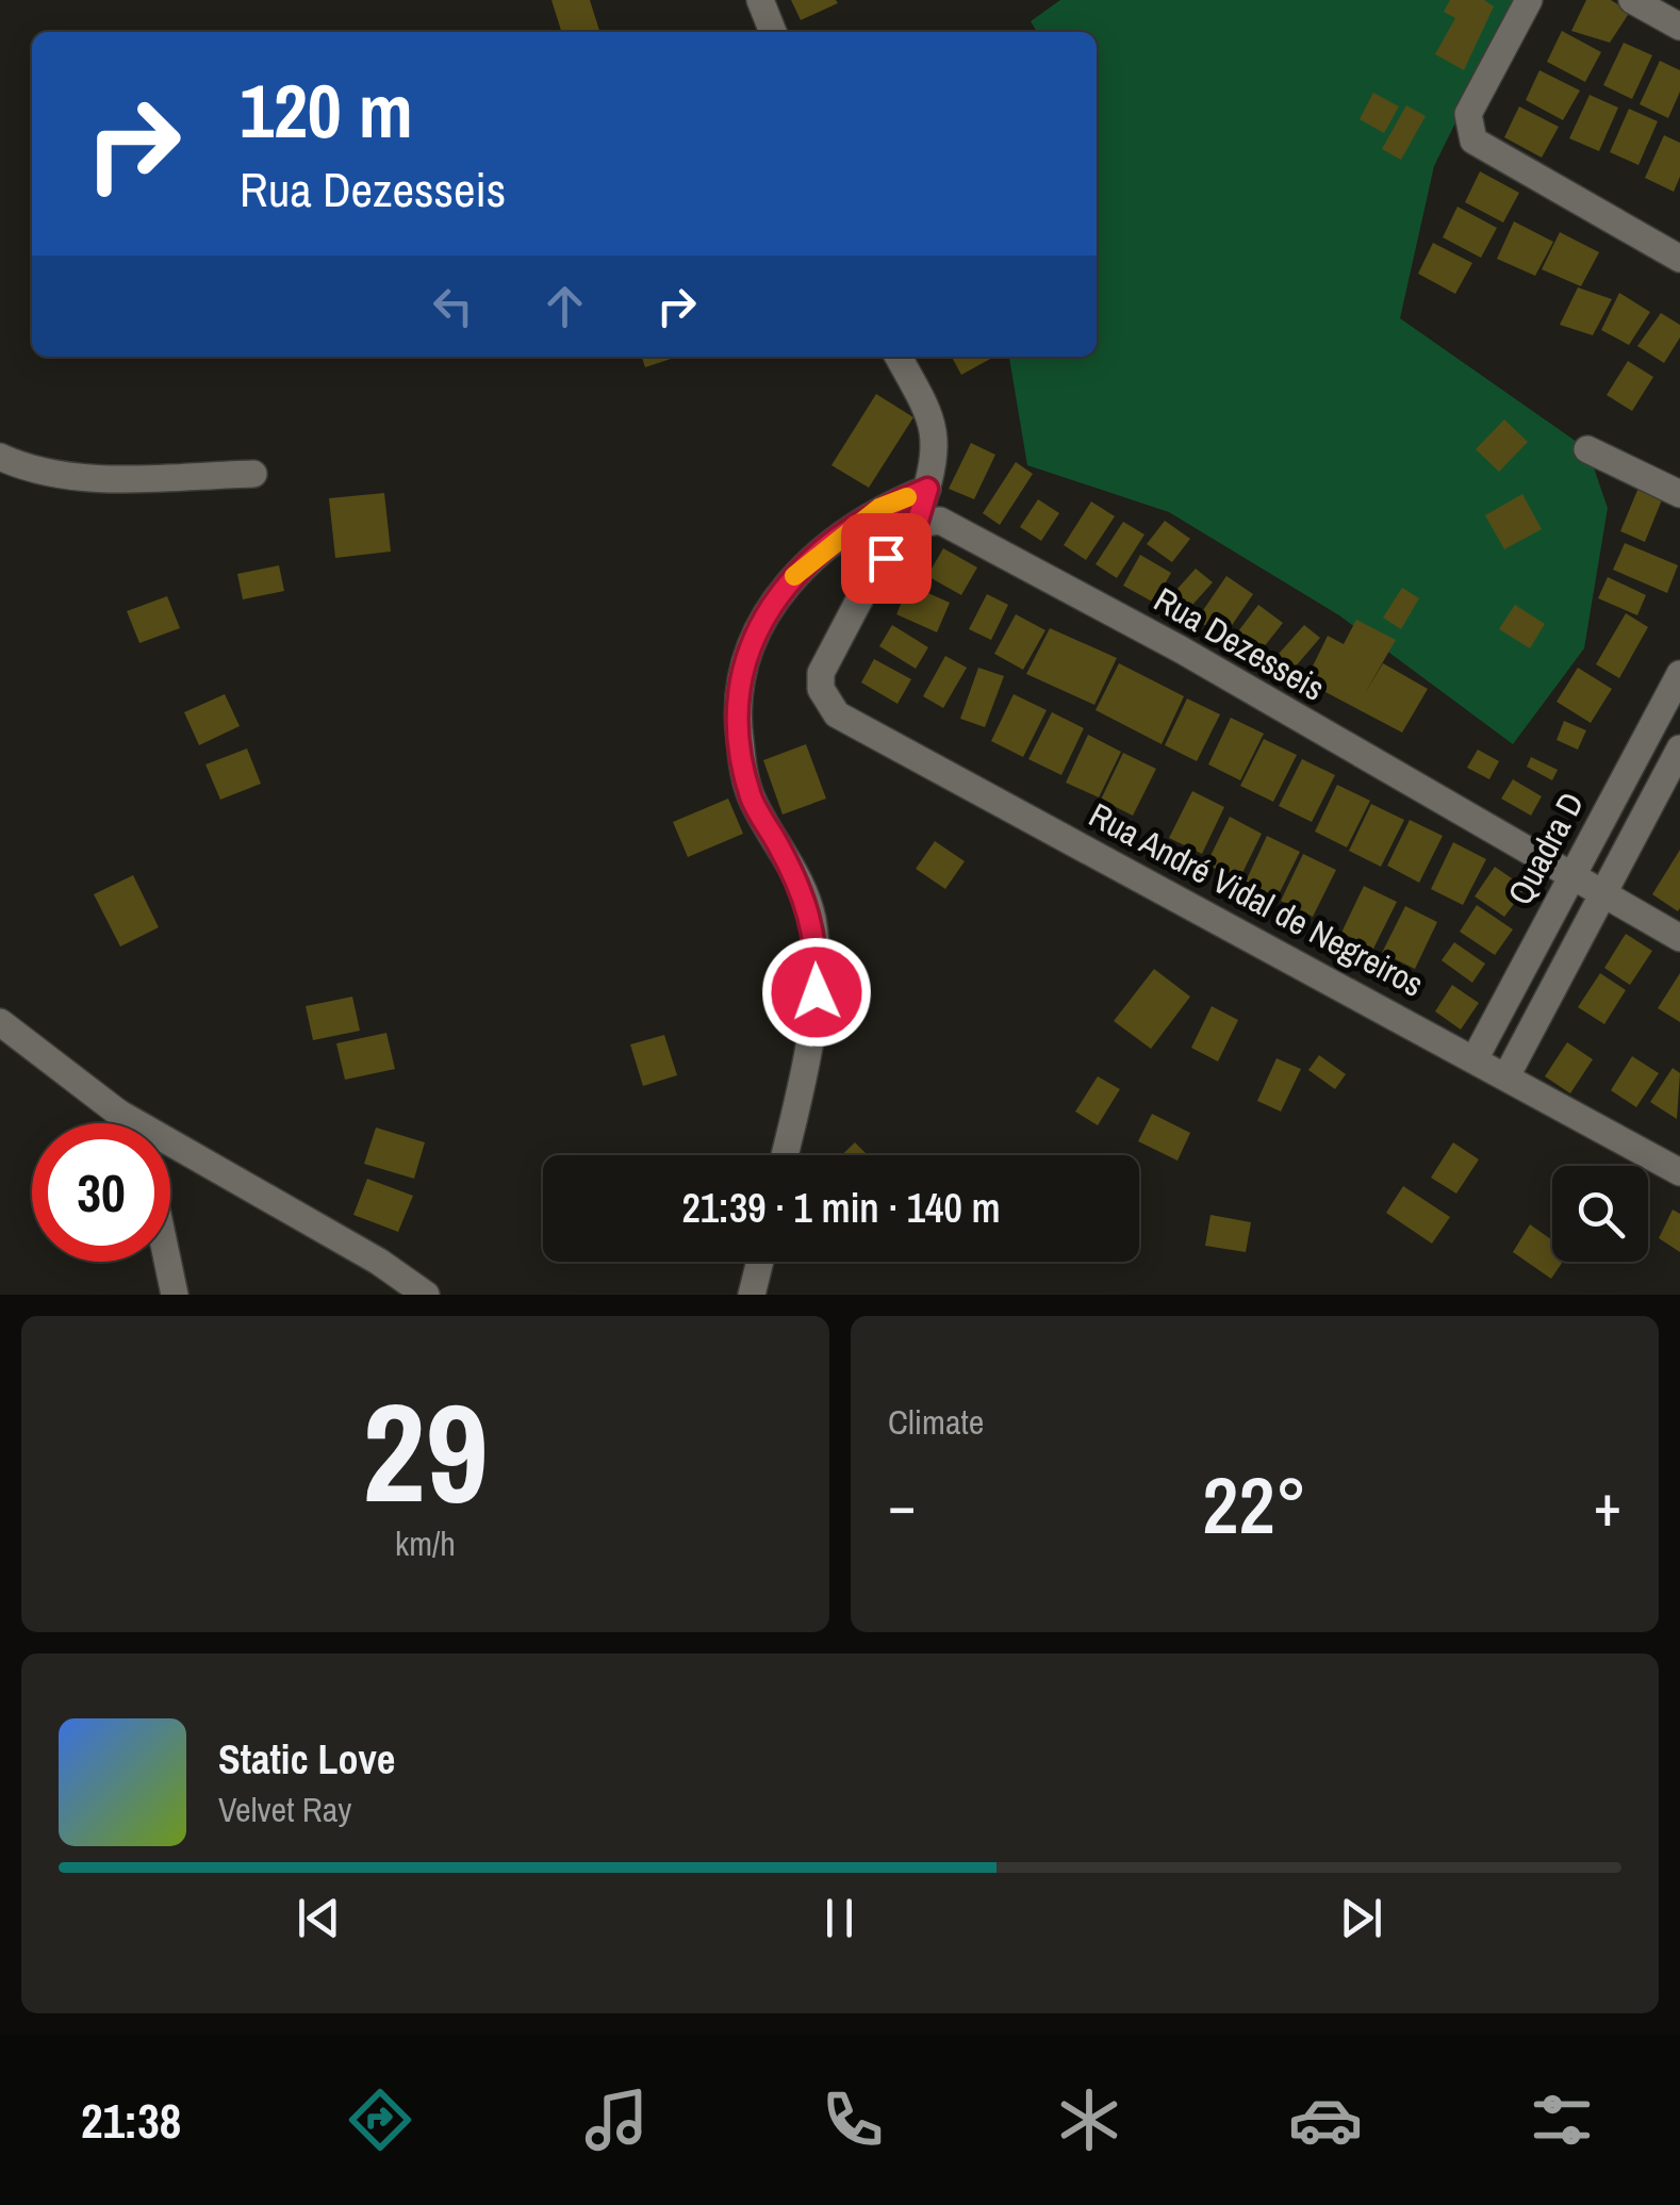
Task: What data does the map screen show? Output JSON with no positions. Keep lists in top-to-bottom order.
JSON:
{
  "streets": {
    "street": ["Rua Dezesseis", "Quadra D", "Rua André Vidal de Negreiros"]
  },
  "crossings": [
    ["Rua Dezesseis", "Quadra D"],
    ["Rua Dezesseis", "Rua André Vidal de Negreiros"],
    ["Quadra D", "Rua André Vidal de Negreiros"]
  ],
  "page": {
    "turn": ["120 m", "Rua Dezesseis"],
    "limit": "30",
    "trip": "21:39 · 1 min · 140 m",
    "tile": [
      ["29", "km/h"],
      "Climate"
    ],
    "heat": ["−", "22°", "+"],
    "song": ["Static Love", "Velvet Ray"],
    "tabs": "21:38"
  }
}
